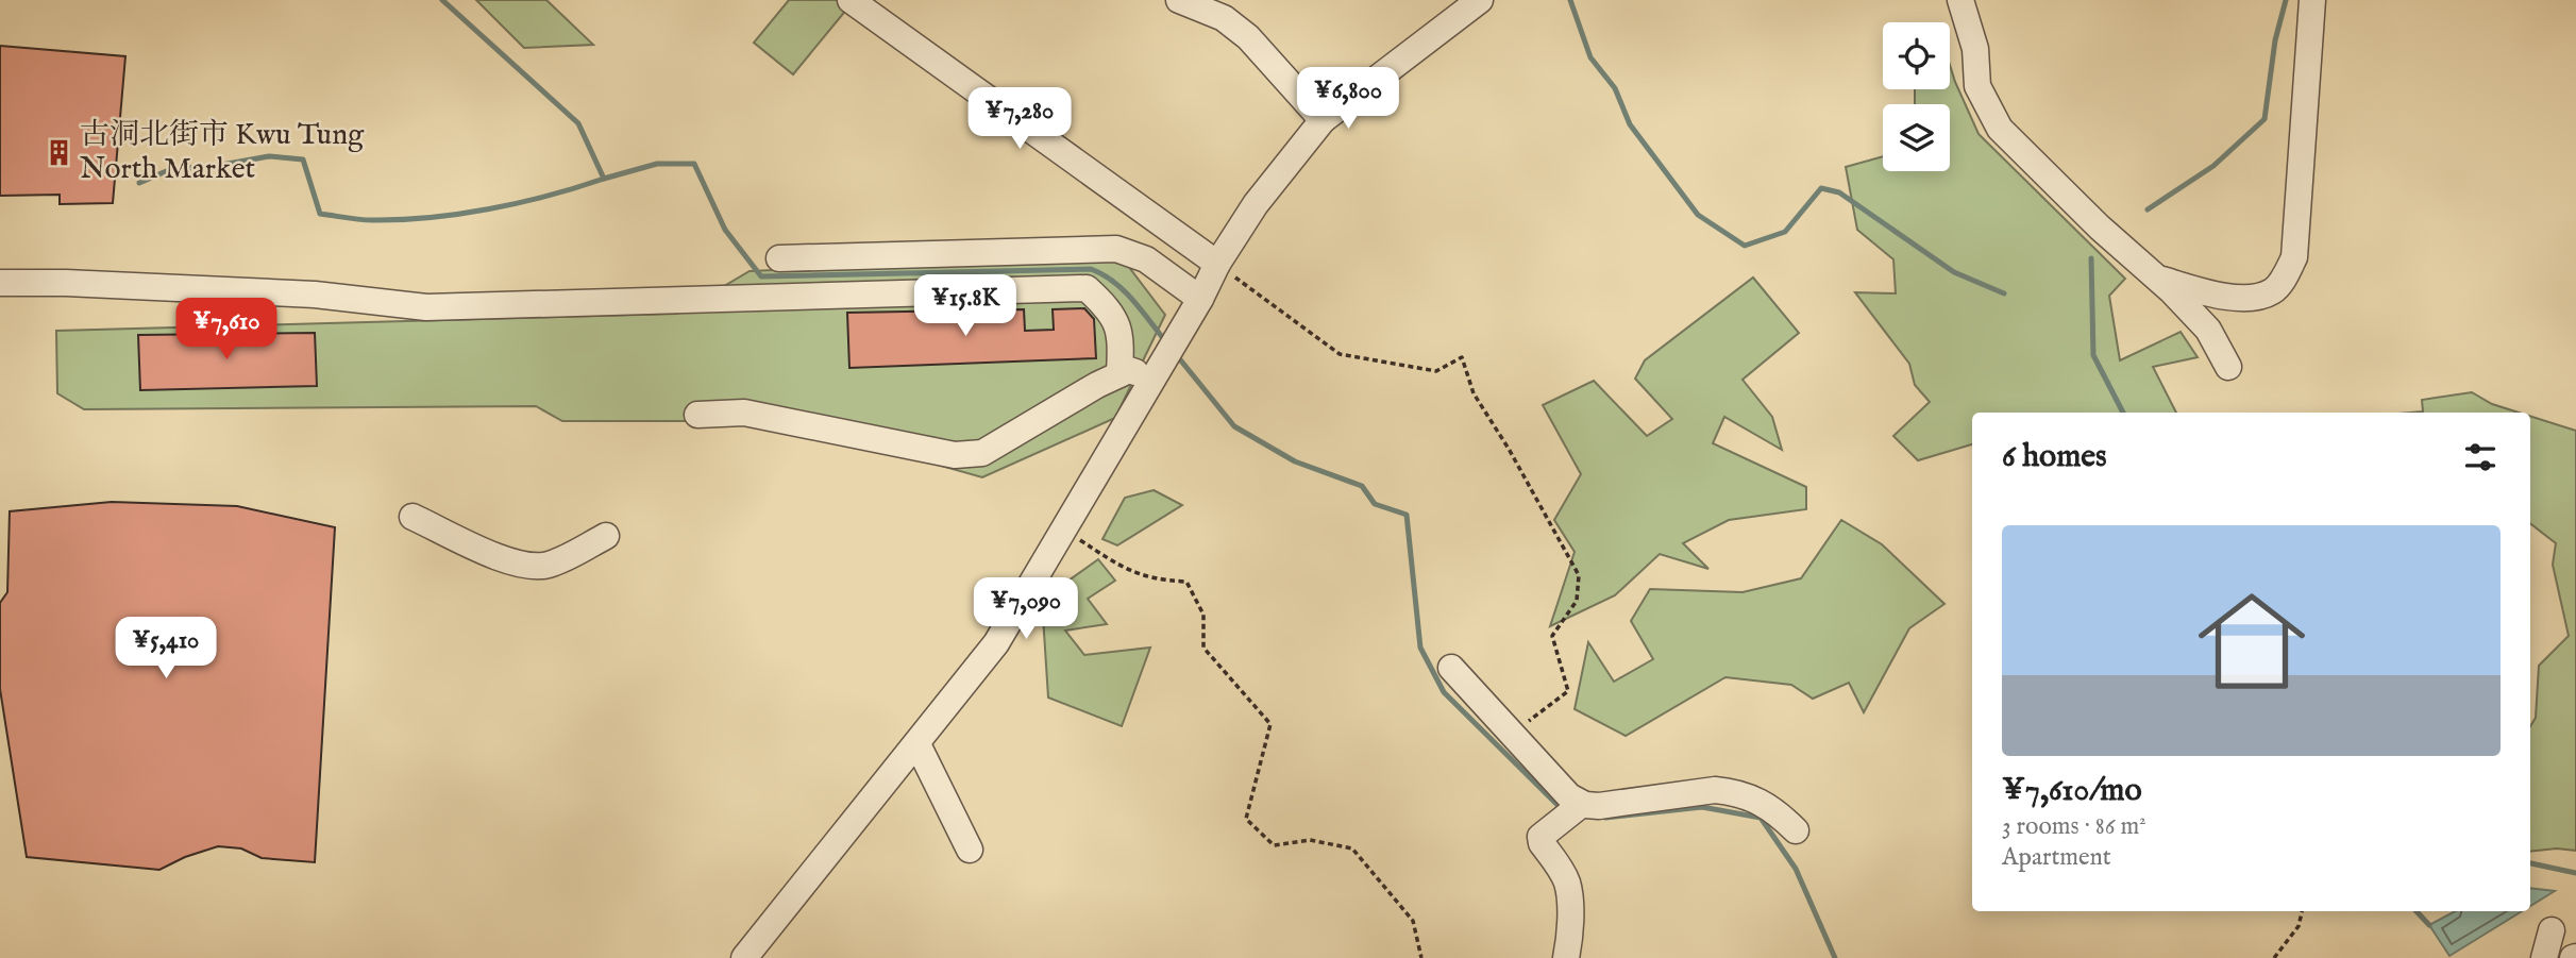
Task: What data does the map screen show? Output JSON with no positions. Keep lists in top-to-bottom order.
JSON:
{
  "places": {
    "building": ["古洞北街市 Kwu Tung North Market"]
  },
  "page": {
    "price": [
      "¥6,800",
      "¥7,280",
      "¥15.8K",
      "¥7,610",
      "¥7,090",
      "¥5,410"
    ],
    "heading": "6 homes",
    "list": [
      {
        "name": "¥7,610/mo",
        "note": "3 rooms · 86 m² · Apartment"
      }
    ]
  }
}
